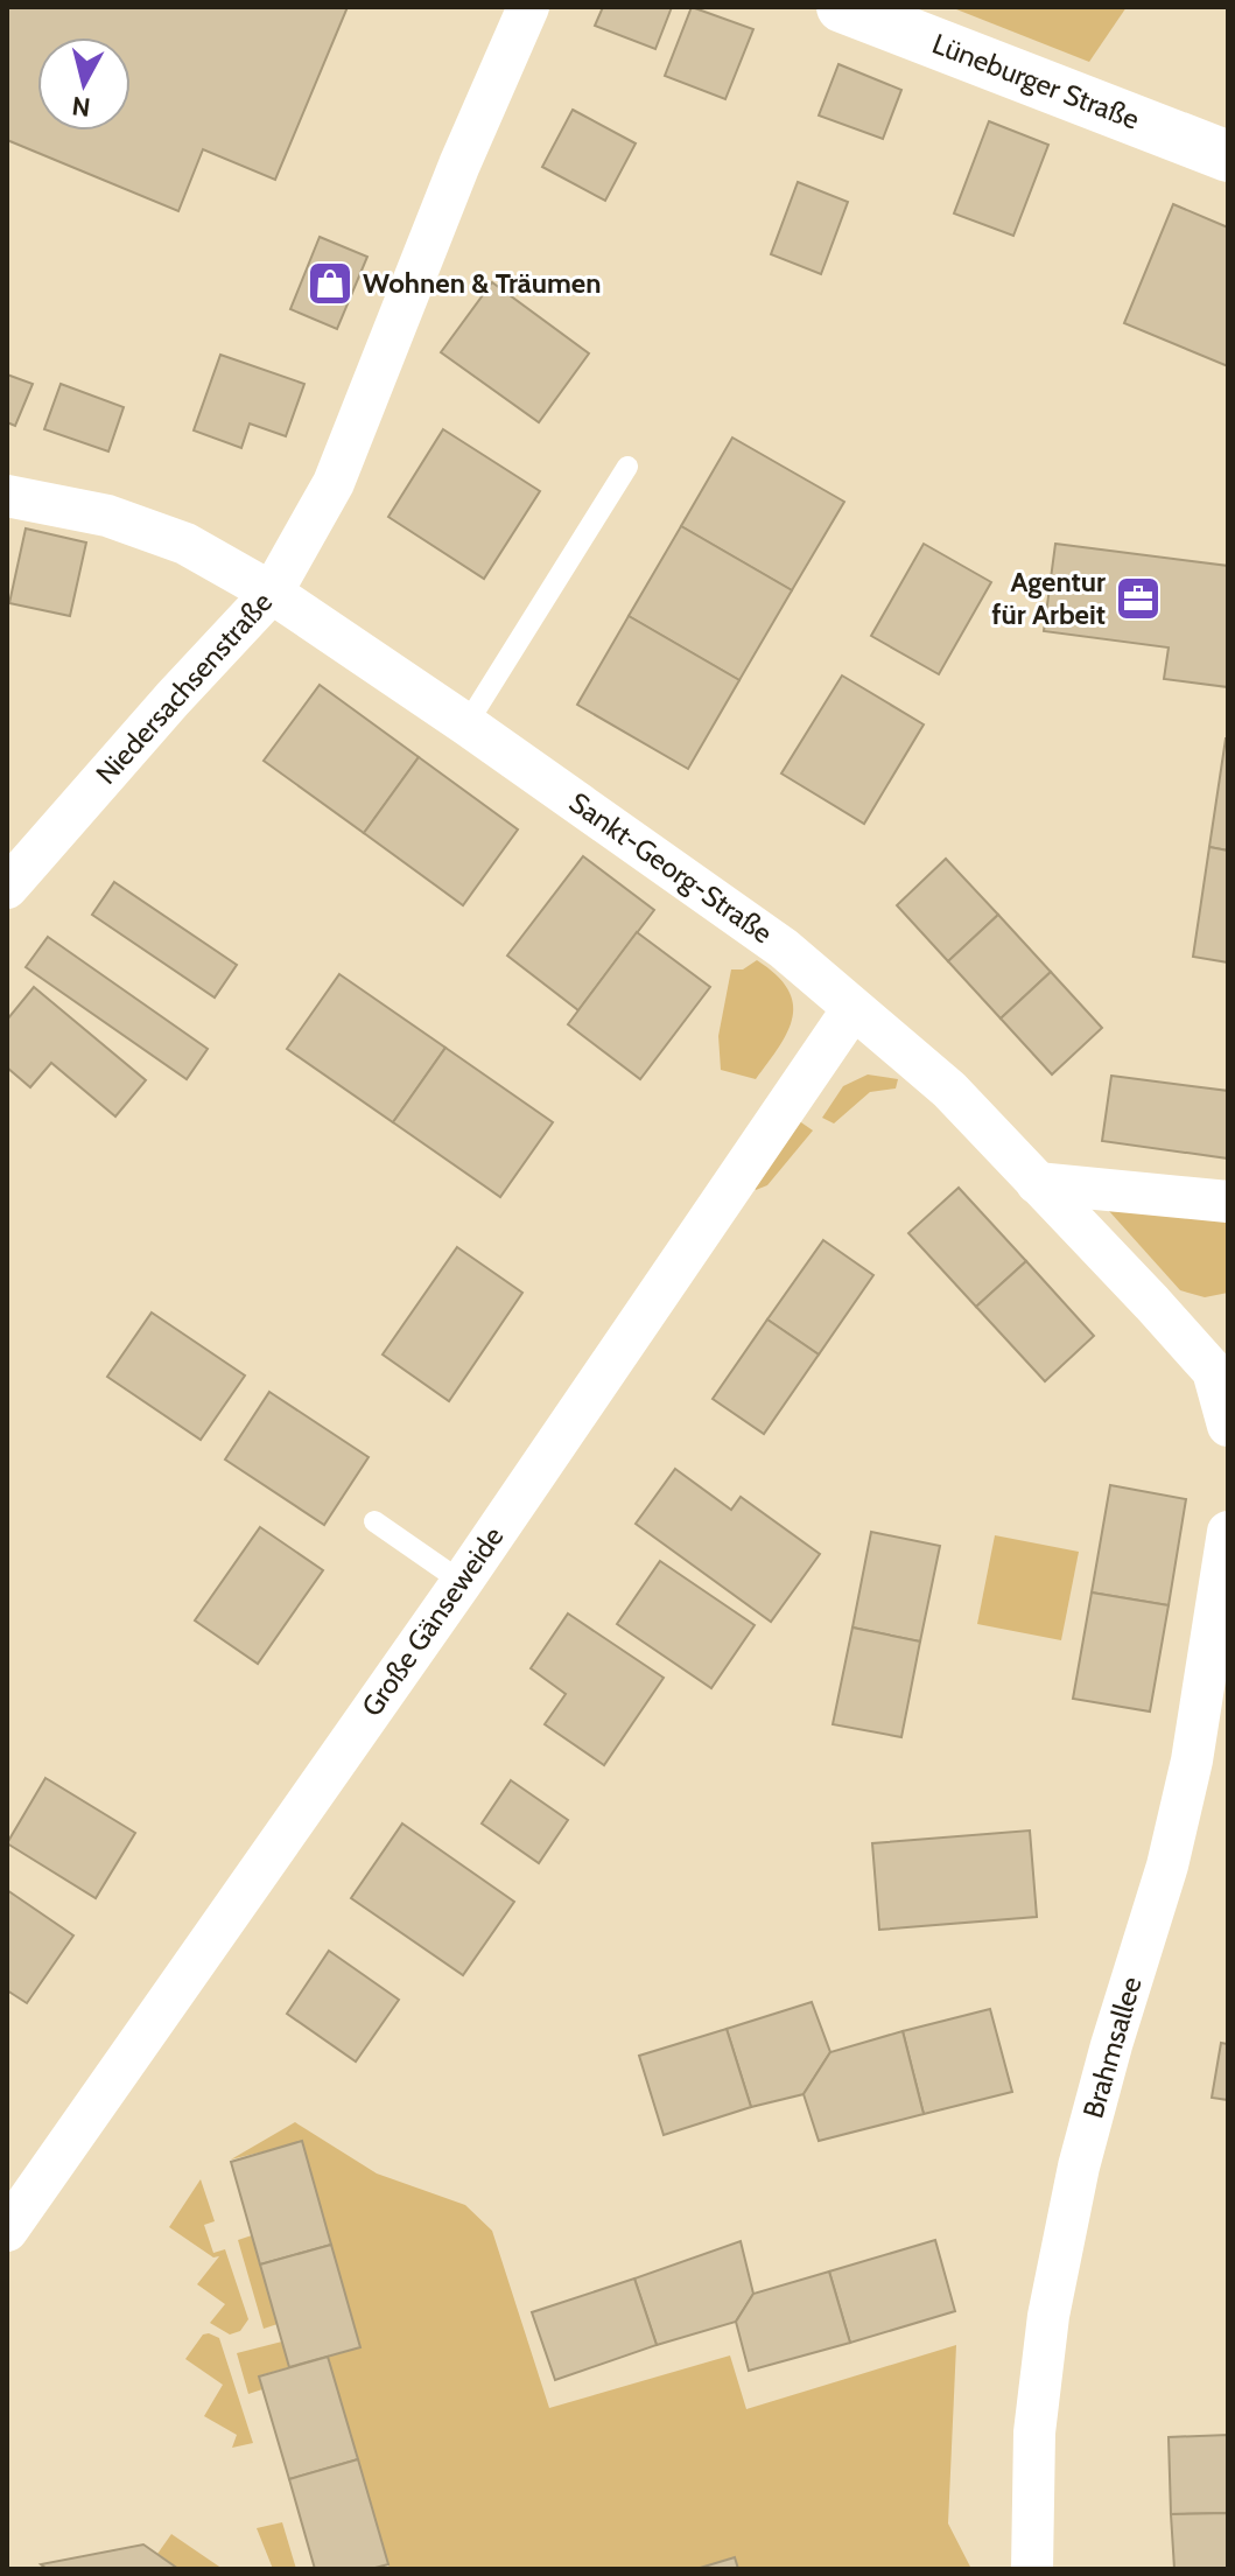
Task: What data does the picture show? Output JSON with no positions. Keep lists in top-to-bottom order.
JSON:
{
  "streets": {
    "main road": ["Lüneburger Straße"],
    "street": [
      "Niedersachsenstraße",
      "Sankt-Georg-Straße",
      "Große Gänseweide",
      "Brahmsallee"
    ]
  },
  "crossings": [
    ["Niedersachsenstraße", "Sankt-Georg-Straße"],
    ["Sankt-Georg-Straße", "Große Gänseweide"]
  ],
  "places": {
    "shop": ["Wohnen & Träumen"],
    "office": ["Agentur für Arbeit"]
  },
  "north": "bottom"
}
